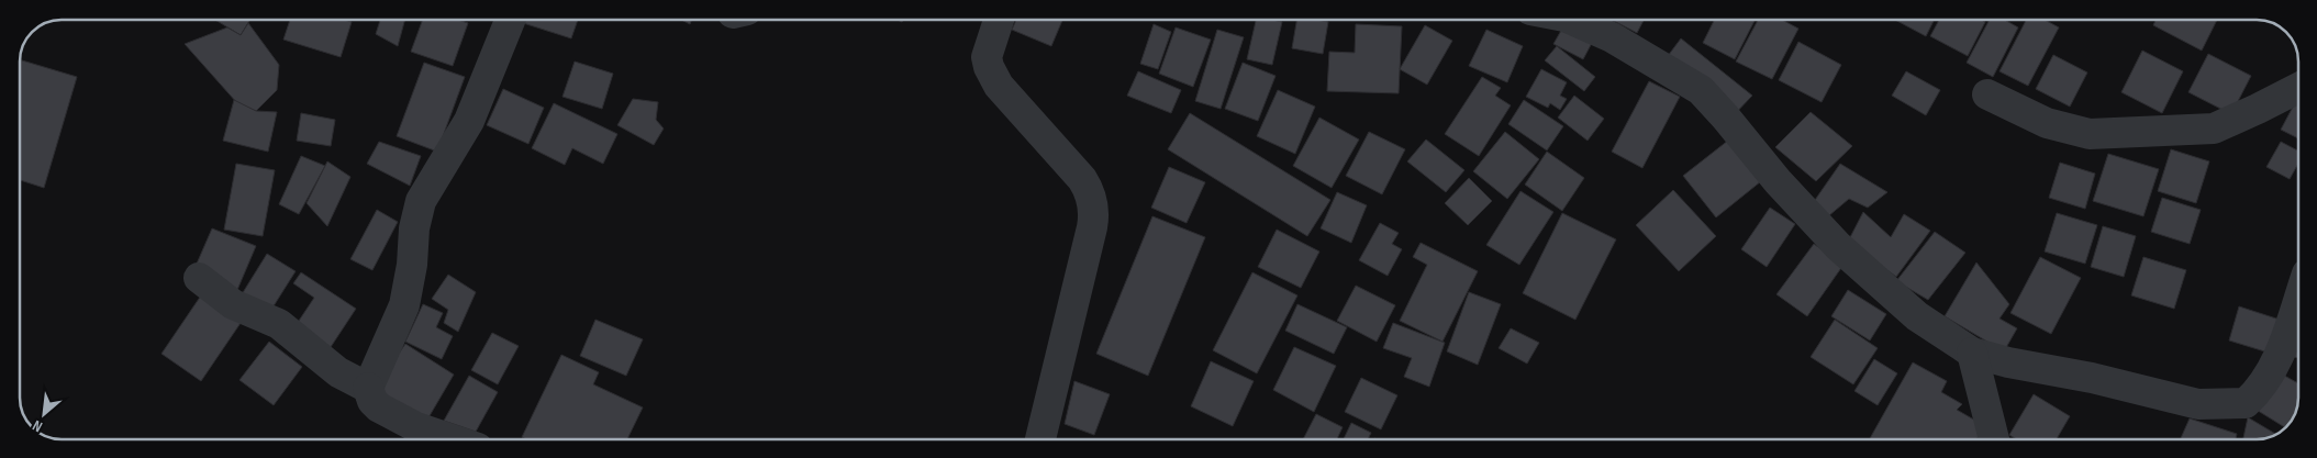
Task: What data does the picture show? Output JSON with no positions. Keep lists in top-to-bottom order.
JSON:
{
  "north": "bottom left"
}
